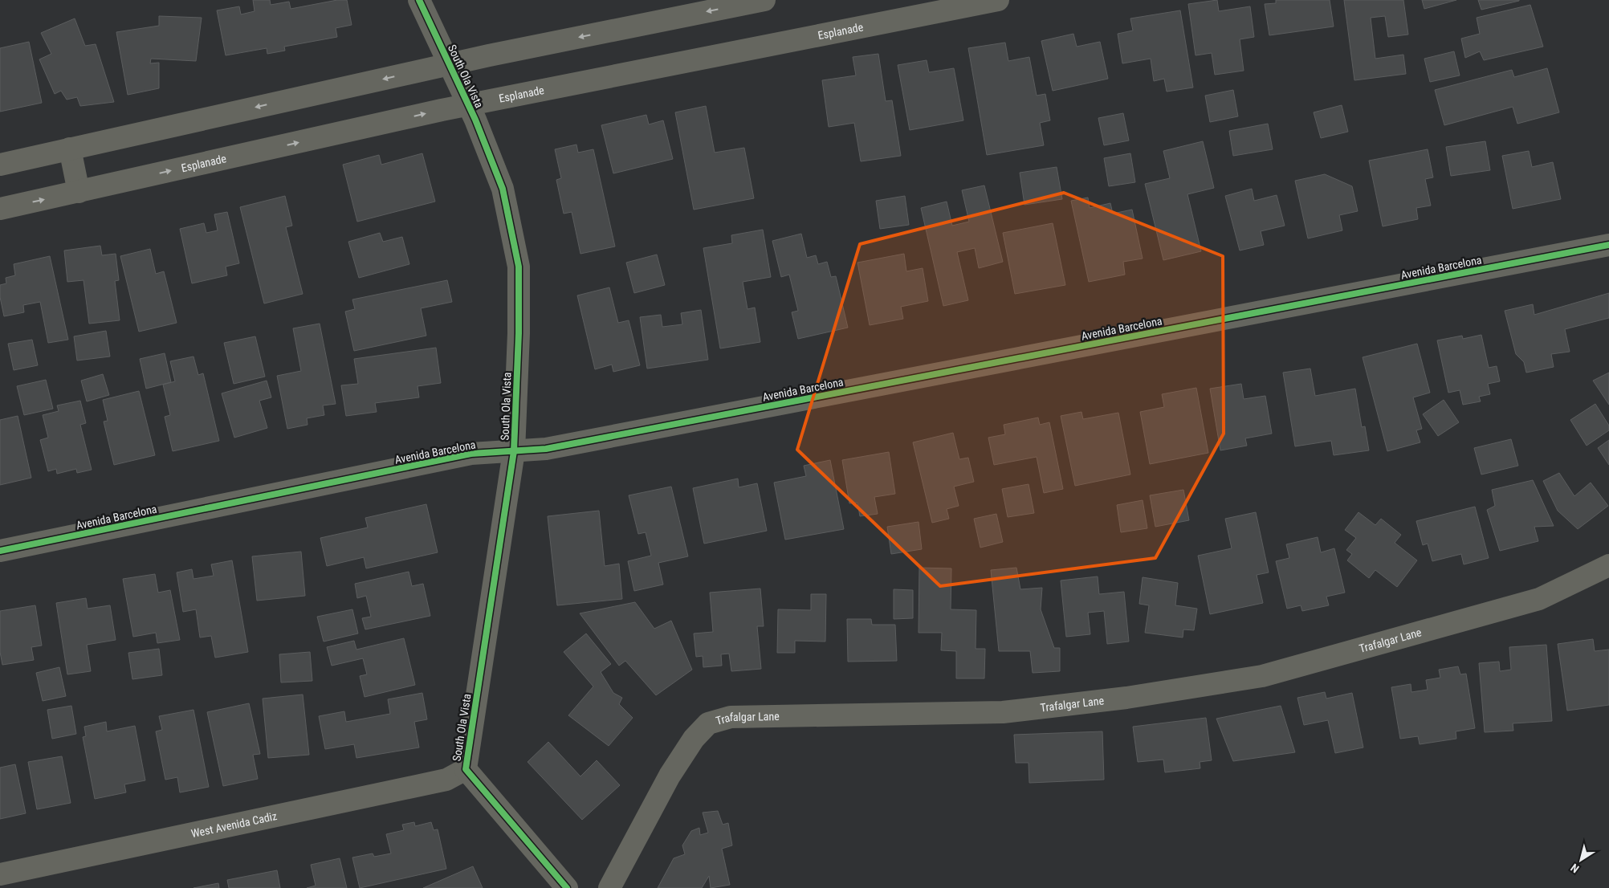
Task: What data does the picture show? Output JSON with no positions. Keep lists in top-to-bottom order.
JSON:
{
  "streets": {
    "street": [
      "Esplanade",
      "South Ola Vista",
      "Avenida Barcelona",
      "Trafalgar Lane",
      "West Avenida Cadiz"
    ]
  },
  "crossings": [
    ["Esplanade", "South Ola Vista"],
    ["South Ola Vista", "Avenida Barcelona"],
    ["South Ola Vista", "West Avenida Cadiz"]
  ],
  "north": "bottom left"
}
